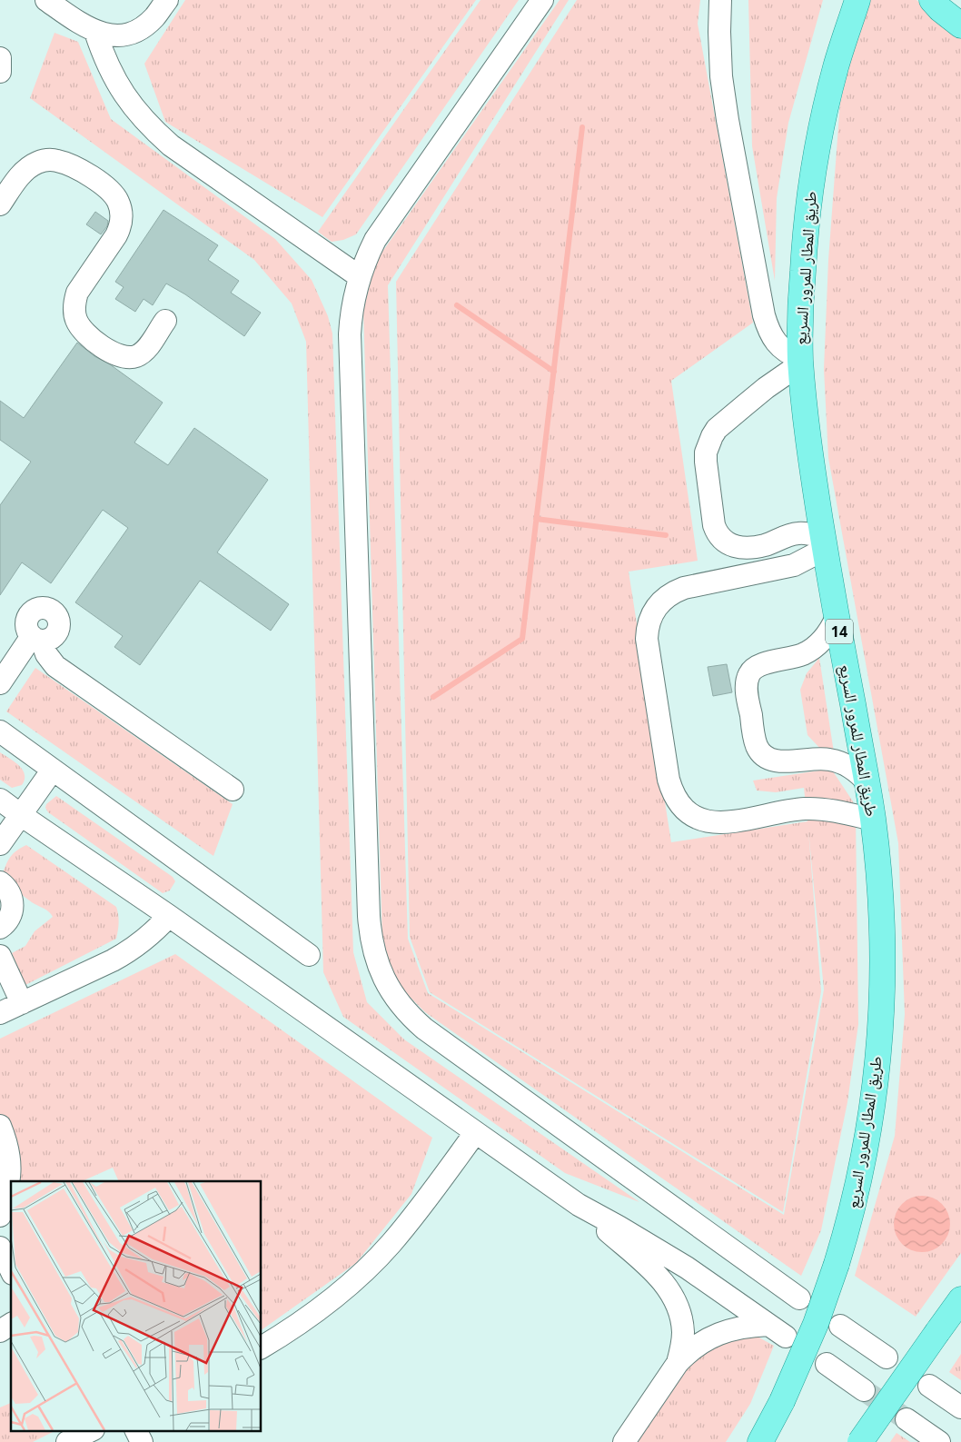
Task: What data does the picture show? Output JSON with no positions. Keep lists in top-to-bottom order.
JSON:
{
  "streets": {
    "main road": ["طريق المطار للمرور السريع", "14"]
  }
}
